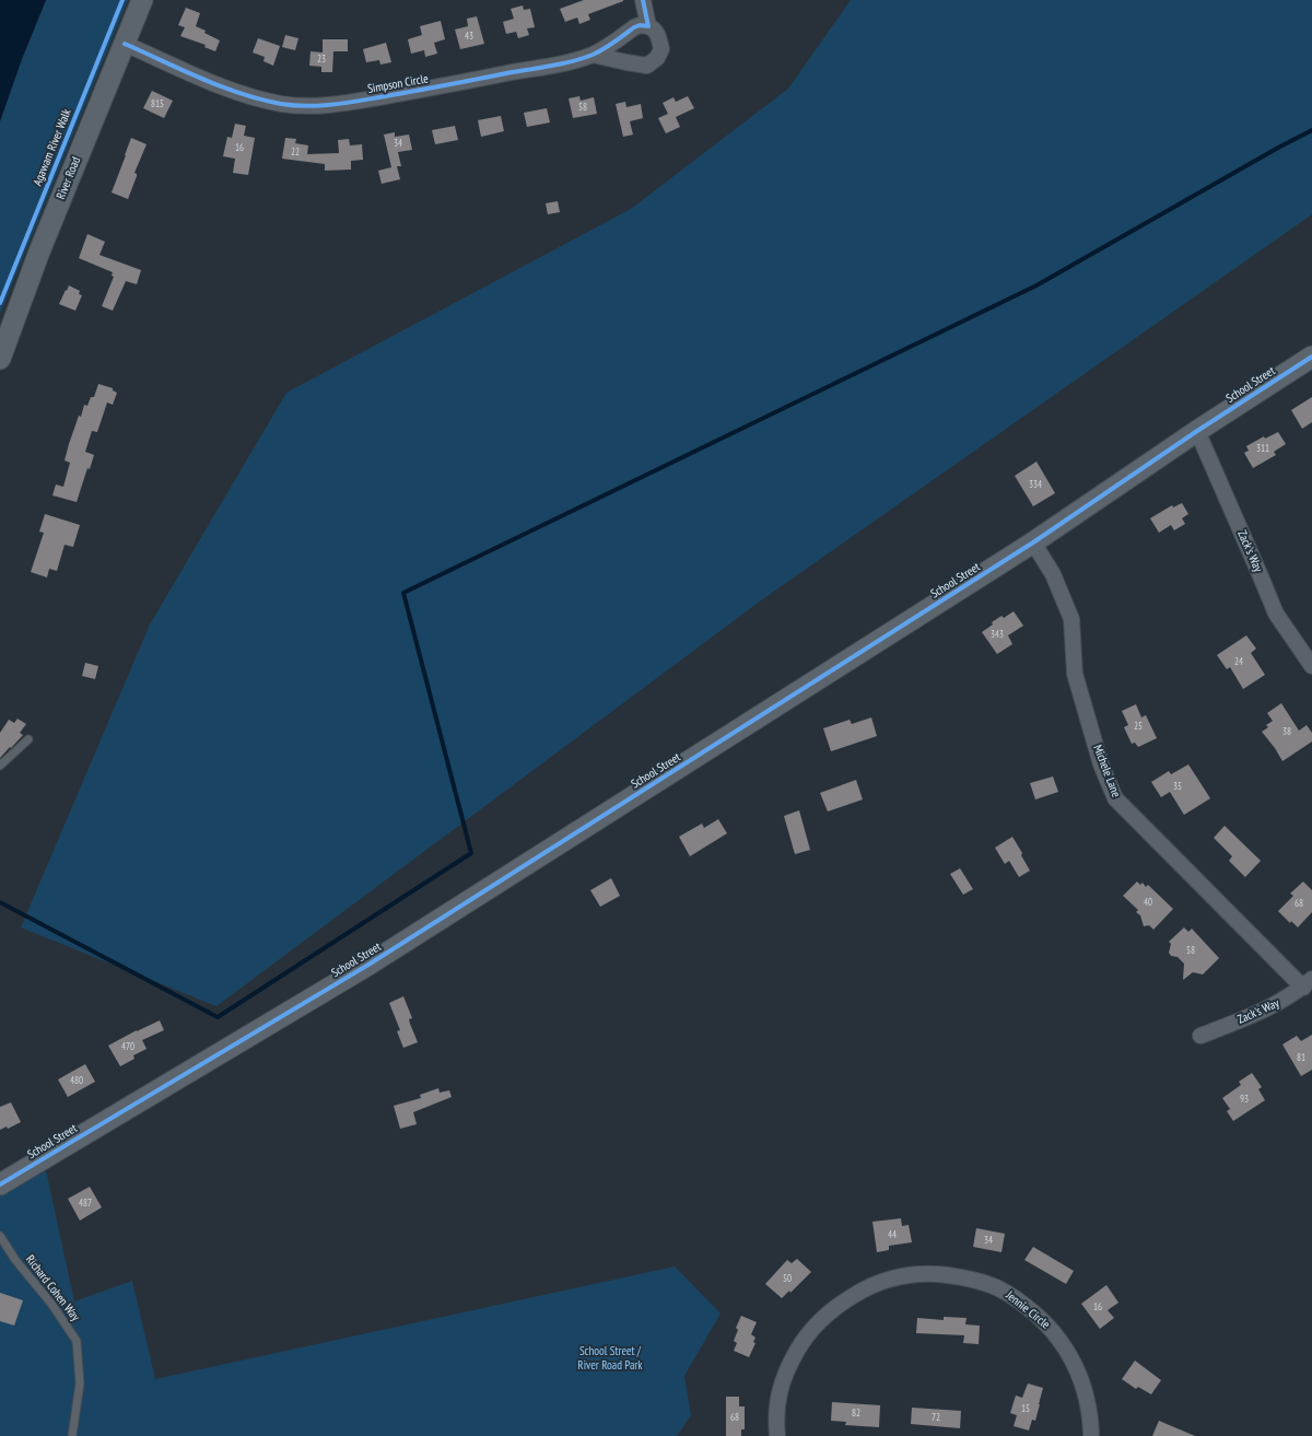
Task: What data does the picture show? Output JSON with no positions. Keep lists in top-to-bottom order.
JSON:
{
  "streets": {
    "street": [
      "Simpson Circle",
      "River Road",
      "School Street",
      "Zack's Way",
      "Michele Lane",
      "Jennie Circle"
    ],
    "lane": ["Richard Cohen Way"],
    "cycle path": ["Agawam River Walk"]
  },
  "crossings": [
    ["Simpson Circle", "River Road"],
    ["School Street", "Zack's Way"],
    ["School Street", "Michele Lane"],
    ["Zack's Way", "Michele Lane"]
  ],
  "parks": ["School Street / River Road Park"],
  "house_numbers": [
    "43",
    "23",
    "815",
    "58",
    "34",
    "16",
    "22",
    "311",
    "334",
    "343",
    "24",
    "25",
    "38",
    "35",
    "40",
    "68",
    "58",
    "470",
    "81",
    "480",
    "93",
    "487",
    "44",
    "34",
    "50",
    "16",
    "15",
    "82",
    "68",
    "72"
  ]
}
